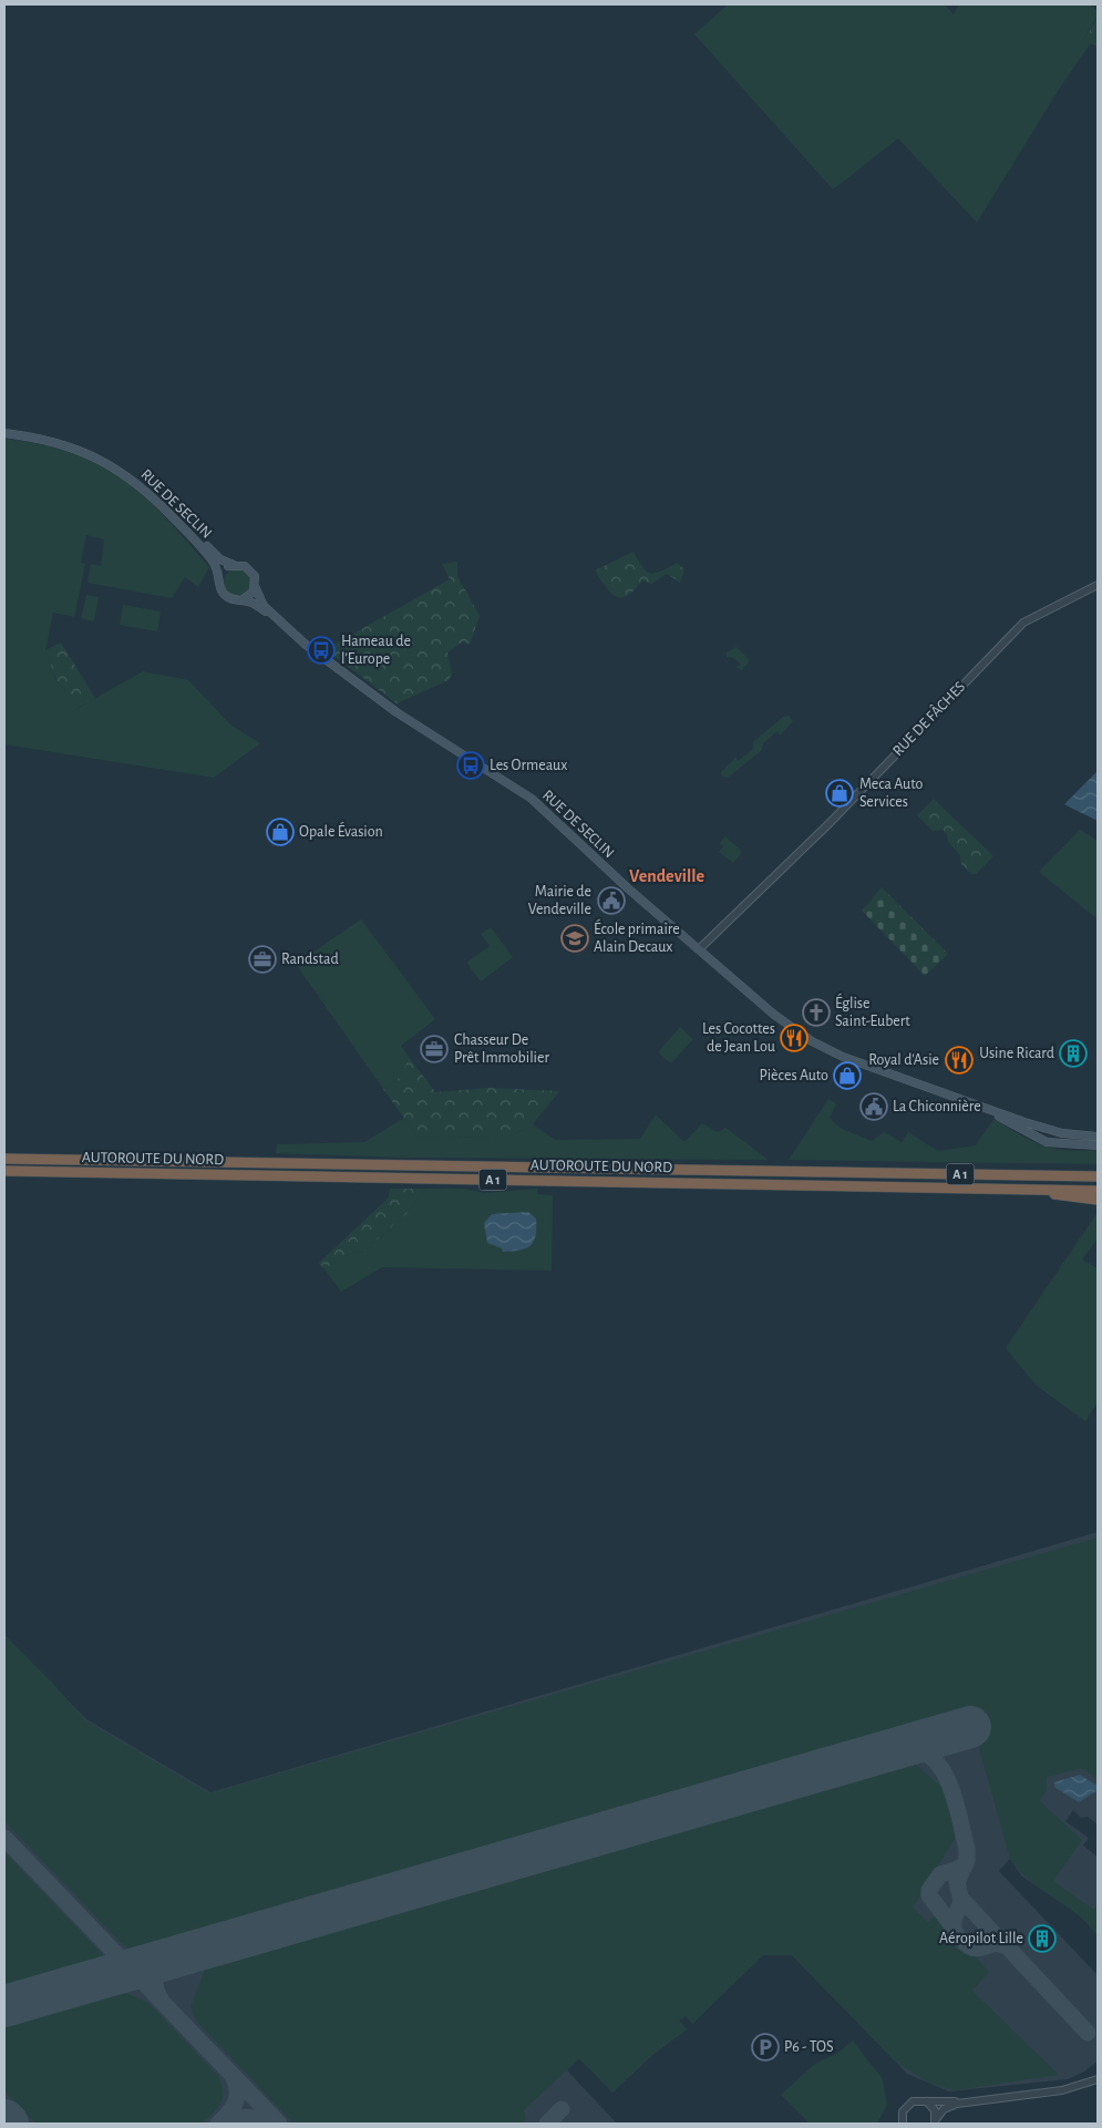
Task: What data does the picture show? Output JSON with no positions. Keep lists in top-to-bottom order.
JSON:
{
  "streets": {
    "highway": ["AUTOROUTE DU NORD", "A 1"],
    "main road": ["RUE DE SECLIN"],
    "street": ["RUE DE FÂCHES"]
  },
  "crossings": [
    ["RUE DE SECLIN", "RUE DE FÂCHES"]
  ],
  "districts": ["Vendeville"],
  "places": {
    "bus stop": ["Hameau de l'Europe", "Les Ormeaux"],
    "shop": ["Meca Auto Services", "Opale Évasion", "Pièces Auto"],
    "public building": ["Mairie de Vendeville", "La Chiconnière"],
    "school or university": ["École primaire Alain Decaux"],
    "office": ["Randstad", "Chasseur De Prêt Immobilier"],
    "church": ["Église Saint-Eubert"],
    "restaurant": ["Les Cocottes de Jean Lou", "Royal d'Asie"],
    "building": ["Usine Ricard", "Aéropilot Lille"],
    "parking": ["P6 - TOS"]
  }
}
